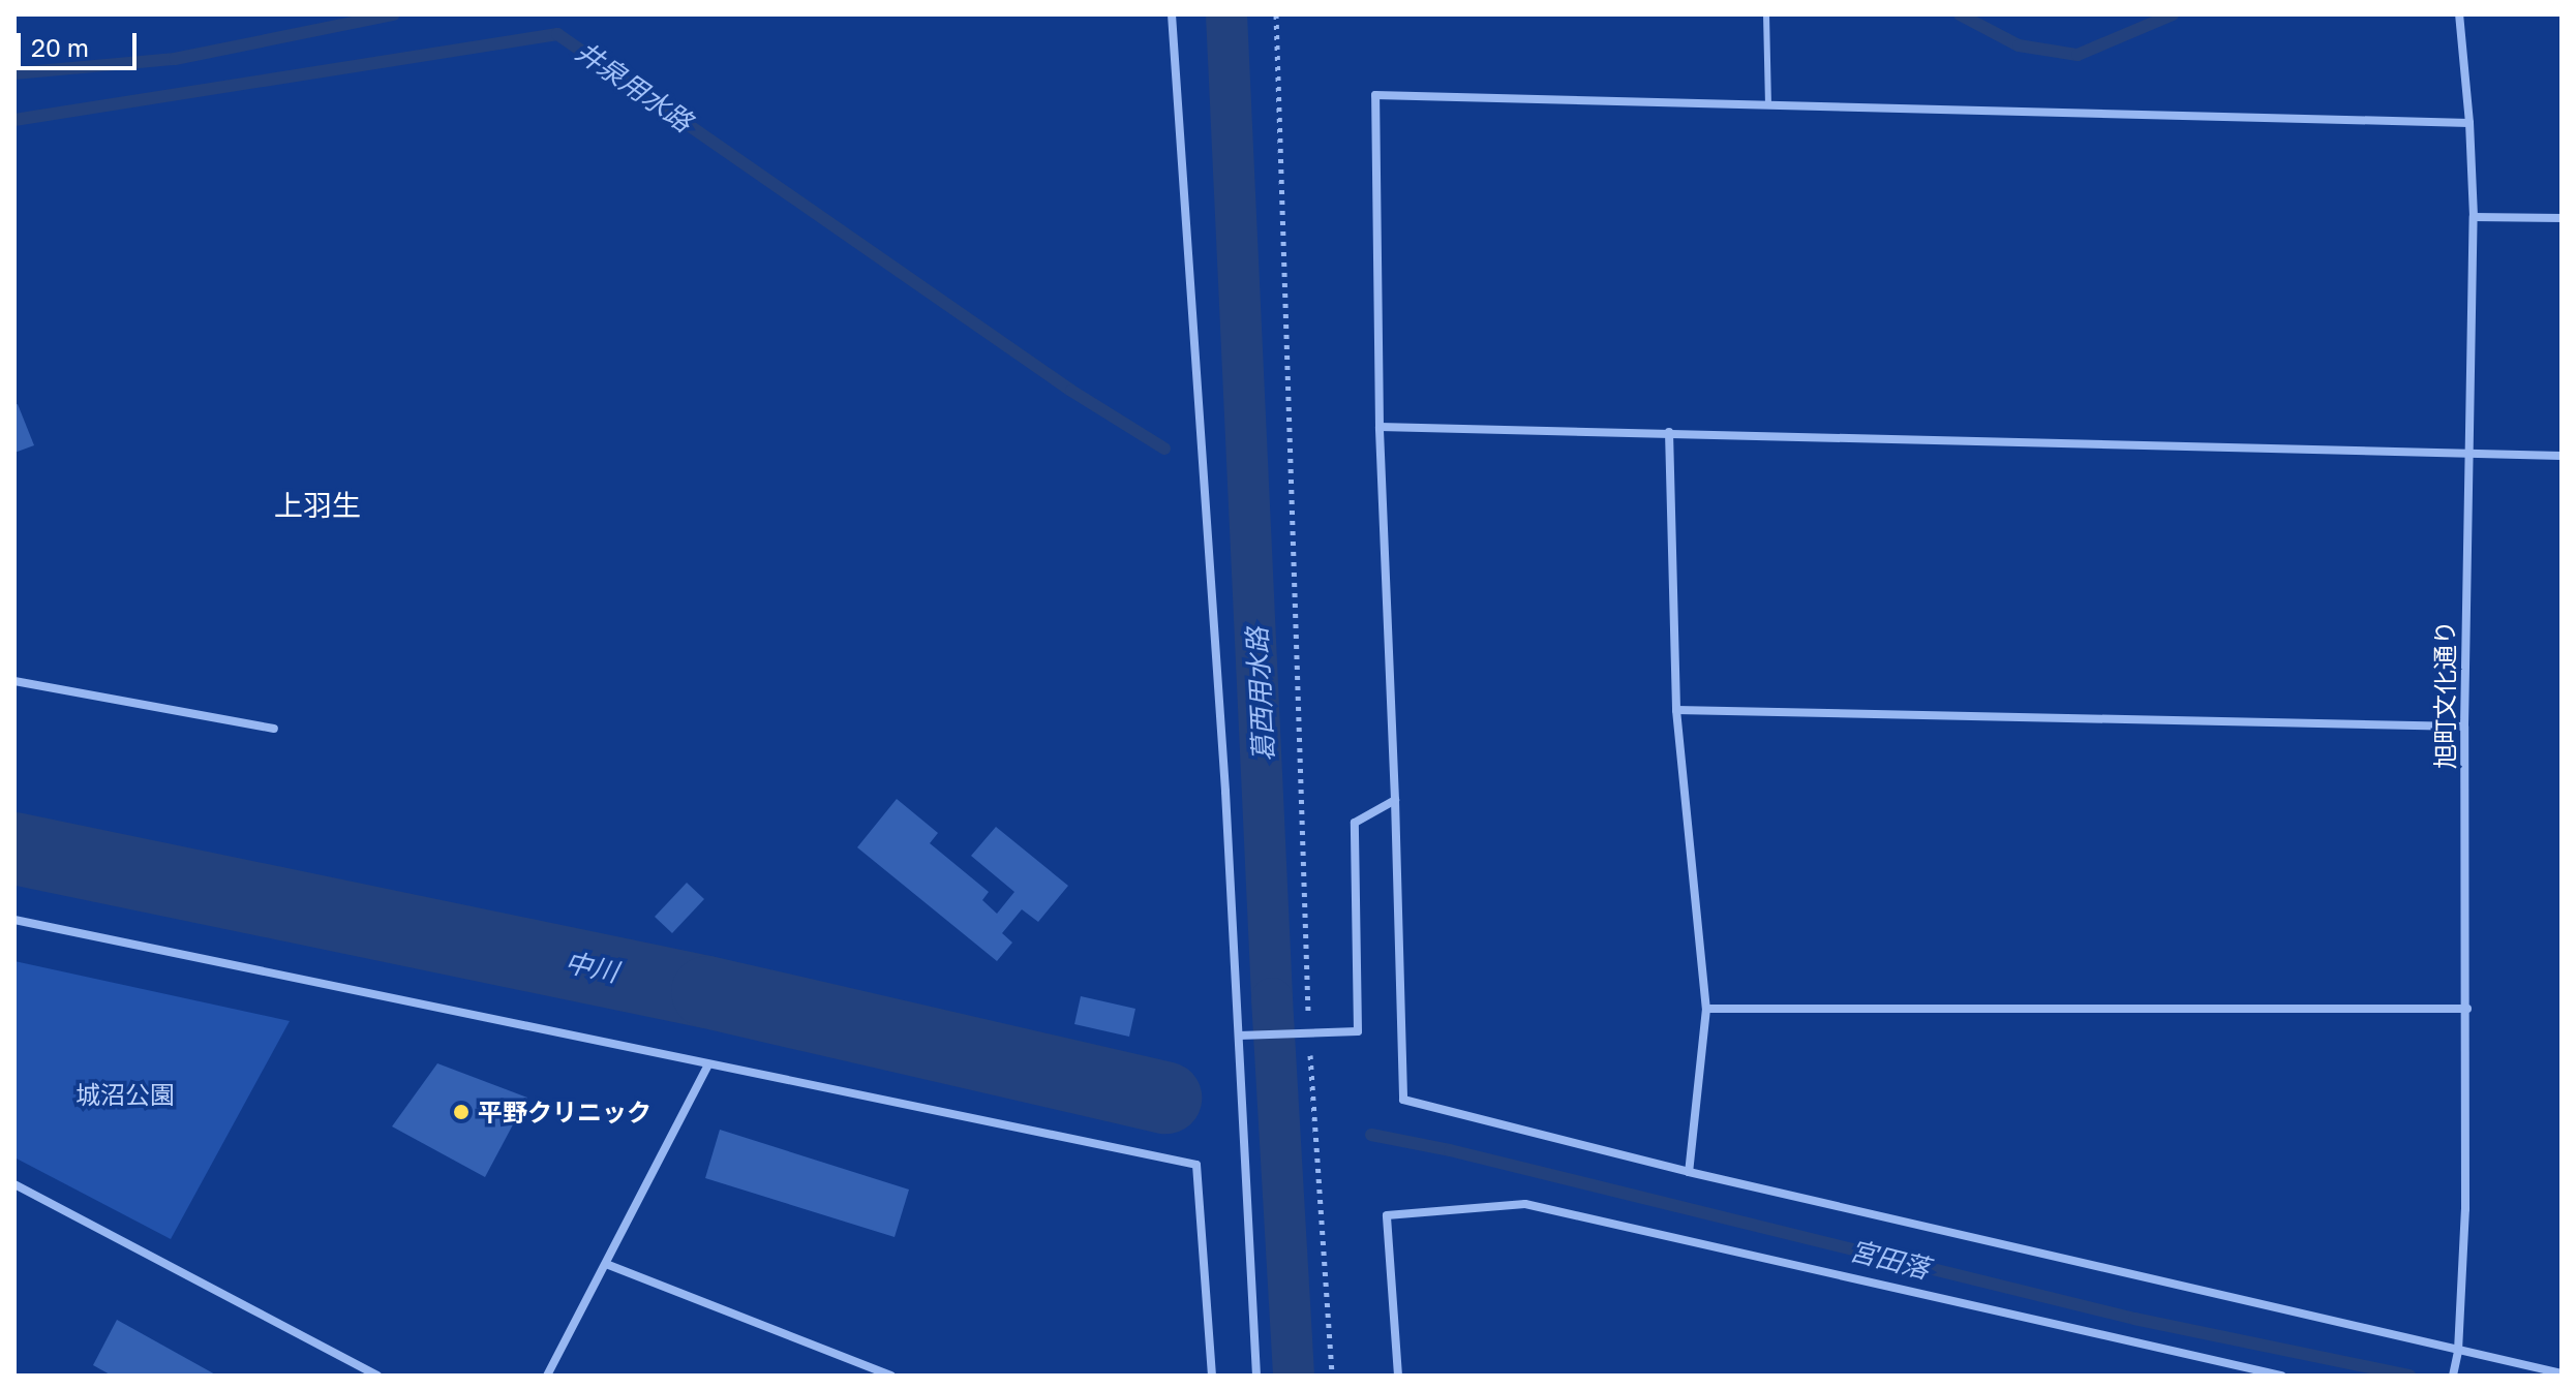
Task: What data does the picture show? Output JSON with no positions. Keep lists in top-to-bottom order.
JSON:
{
  "streets": {
    "street": ["旭町文化通り"]
  },
  "districts": ["上羽生"],
  "water": [
    "井泉用水路",
    "葛西用水路",
    "中川",
    "宮田落"
  ],
  "parks": ["城沼公園"],
  "places": ["平野クリニック"],
  "scale_bar": "20 m"
}
